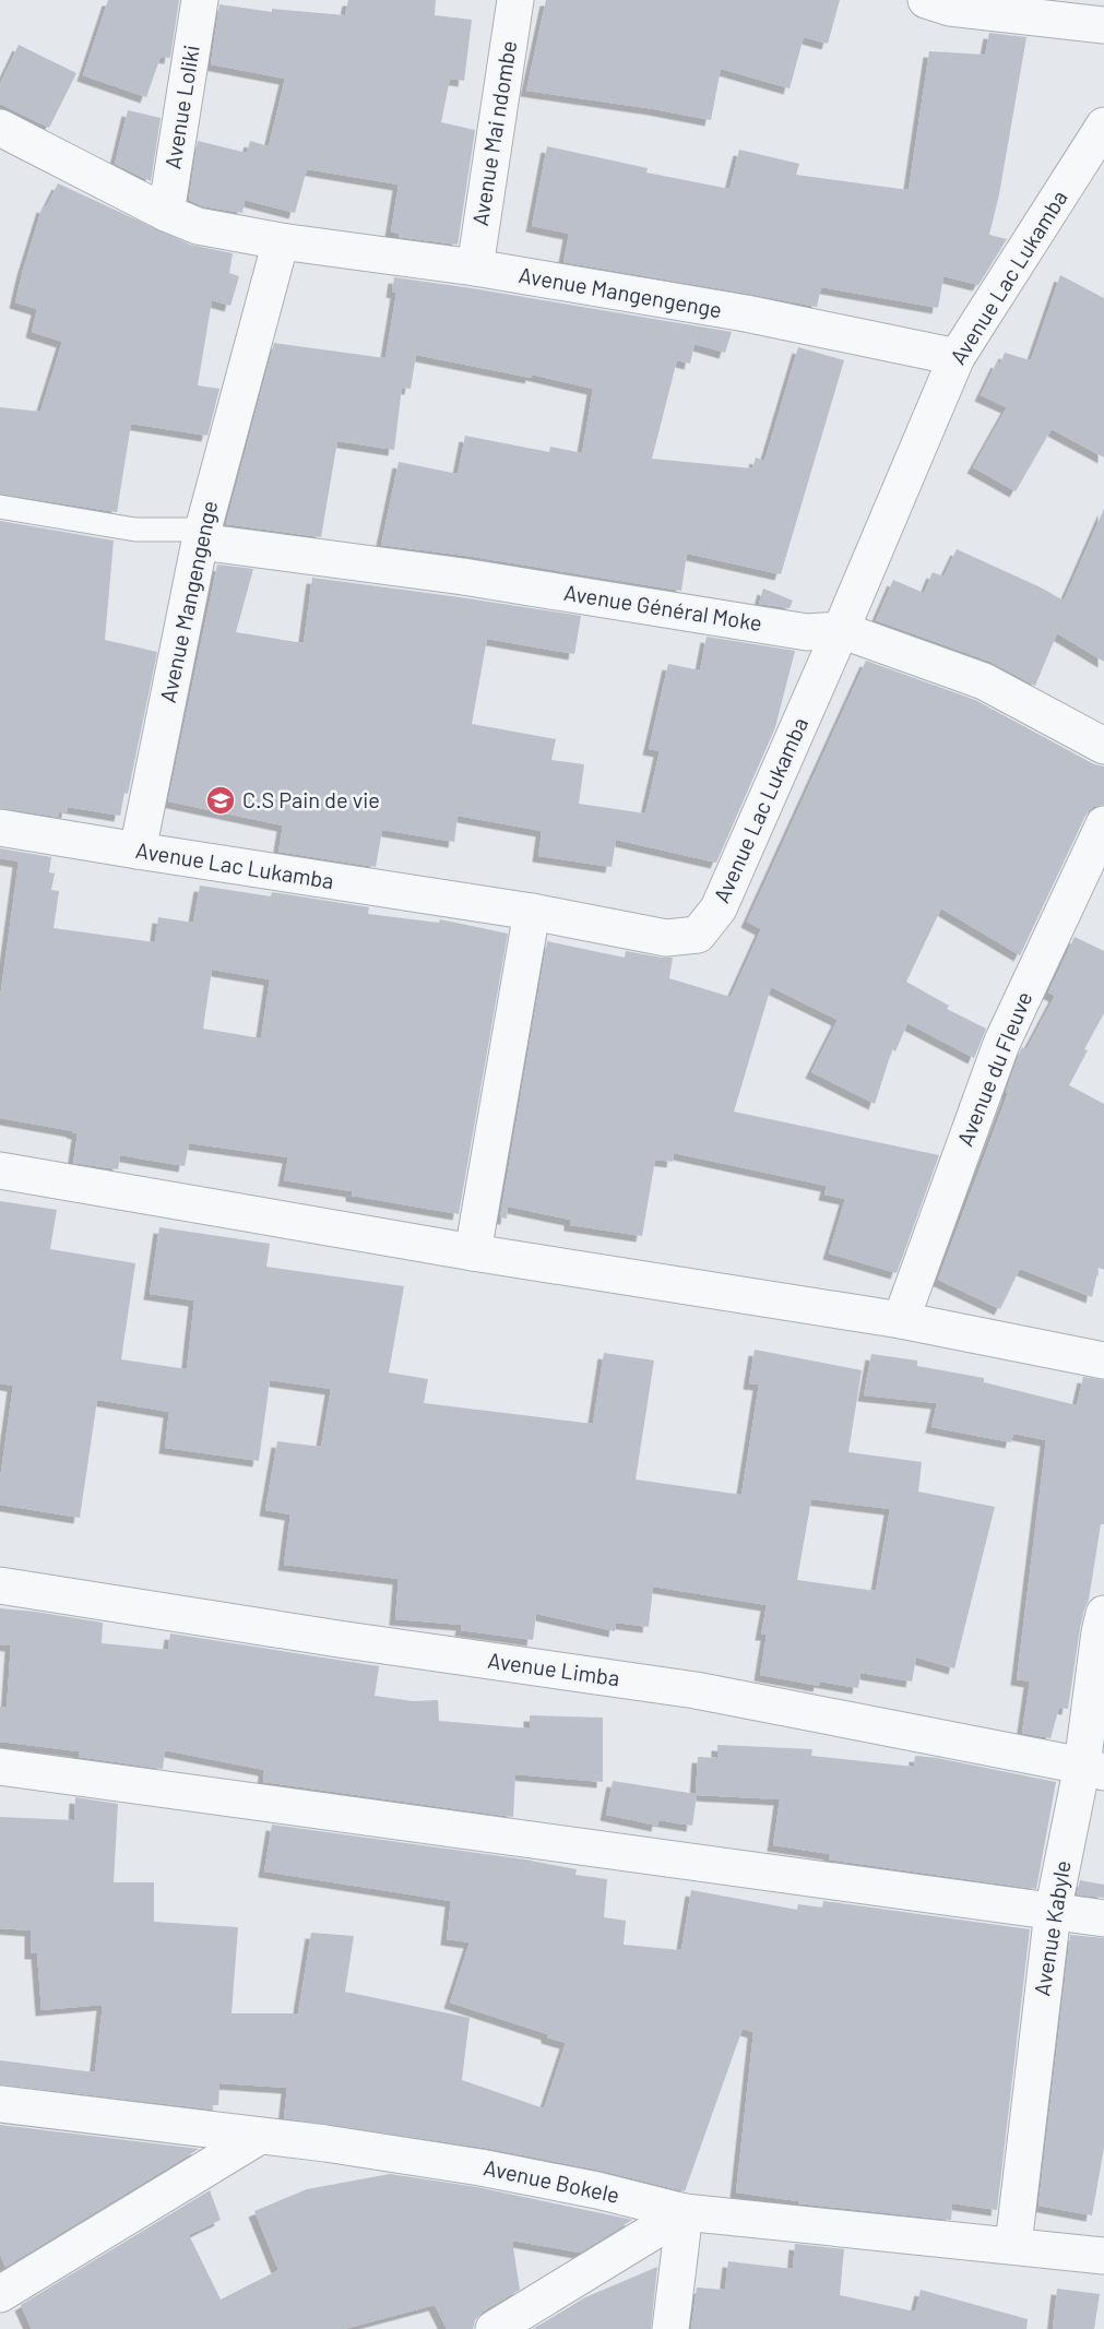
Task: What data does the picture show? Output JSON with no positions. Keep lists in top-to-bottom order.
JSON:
{
  "streets": {
    "street": [
      "Avenue Loliki",
      "Avenue Mai ndombe",
      "Avenue Lac Lukamba",
      "Avenue Mangengenge",
      "Avenue Général Moke",
      "Avenue du Fleuve",
      "Avenue Limba",
      "Avenue Kabyle",
      "Avenue Bokele"
    ]
  },
  "crossings": [
    ["Avenue Loliki", "Avenue Mangengenge"],
    ["Avenue Mai ndombe", "Avenue Mangengenge"],
    ["Avenue Lac Lukamba", "Avenue Mangengenge"],
    ["Avenue Lac Lukamba", "Avenue Général Moke"],
    ["Avenue Mangengenge", "Avenue Général Moke"],
    ["Avenue Limba", "Avenue Kabyle"],
    ["Avenue Kabyle", "Avenue Bokele"]
  ],
  "places": {
    "school or university": ["C.S Pain de vie"]
  }
}
